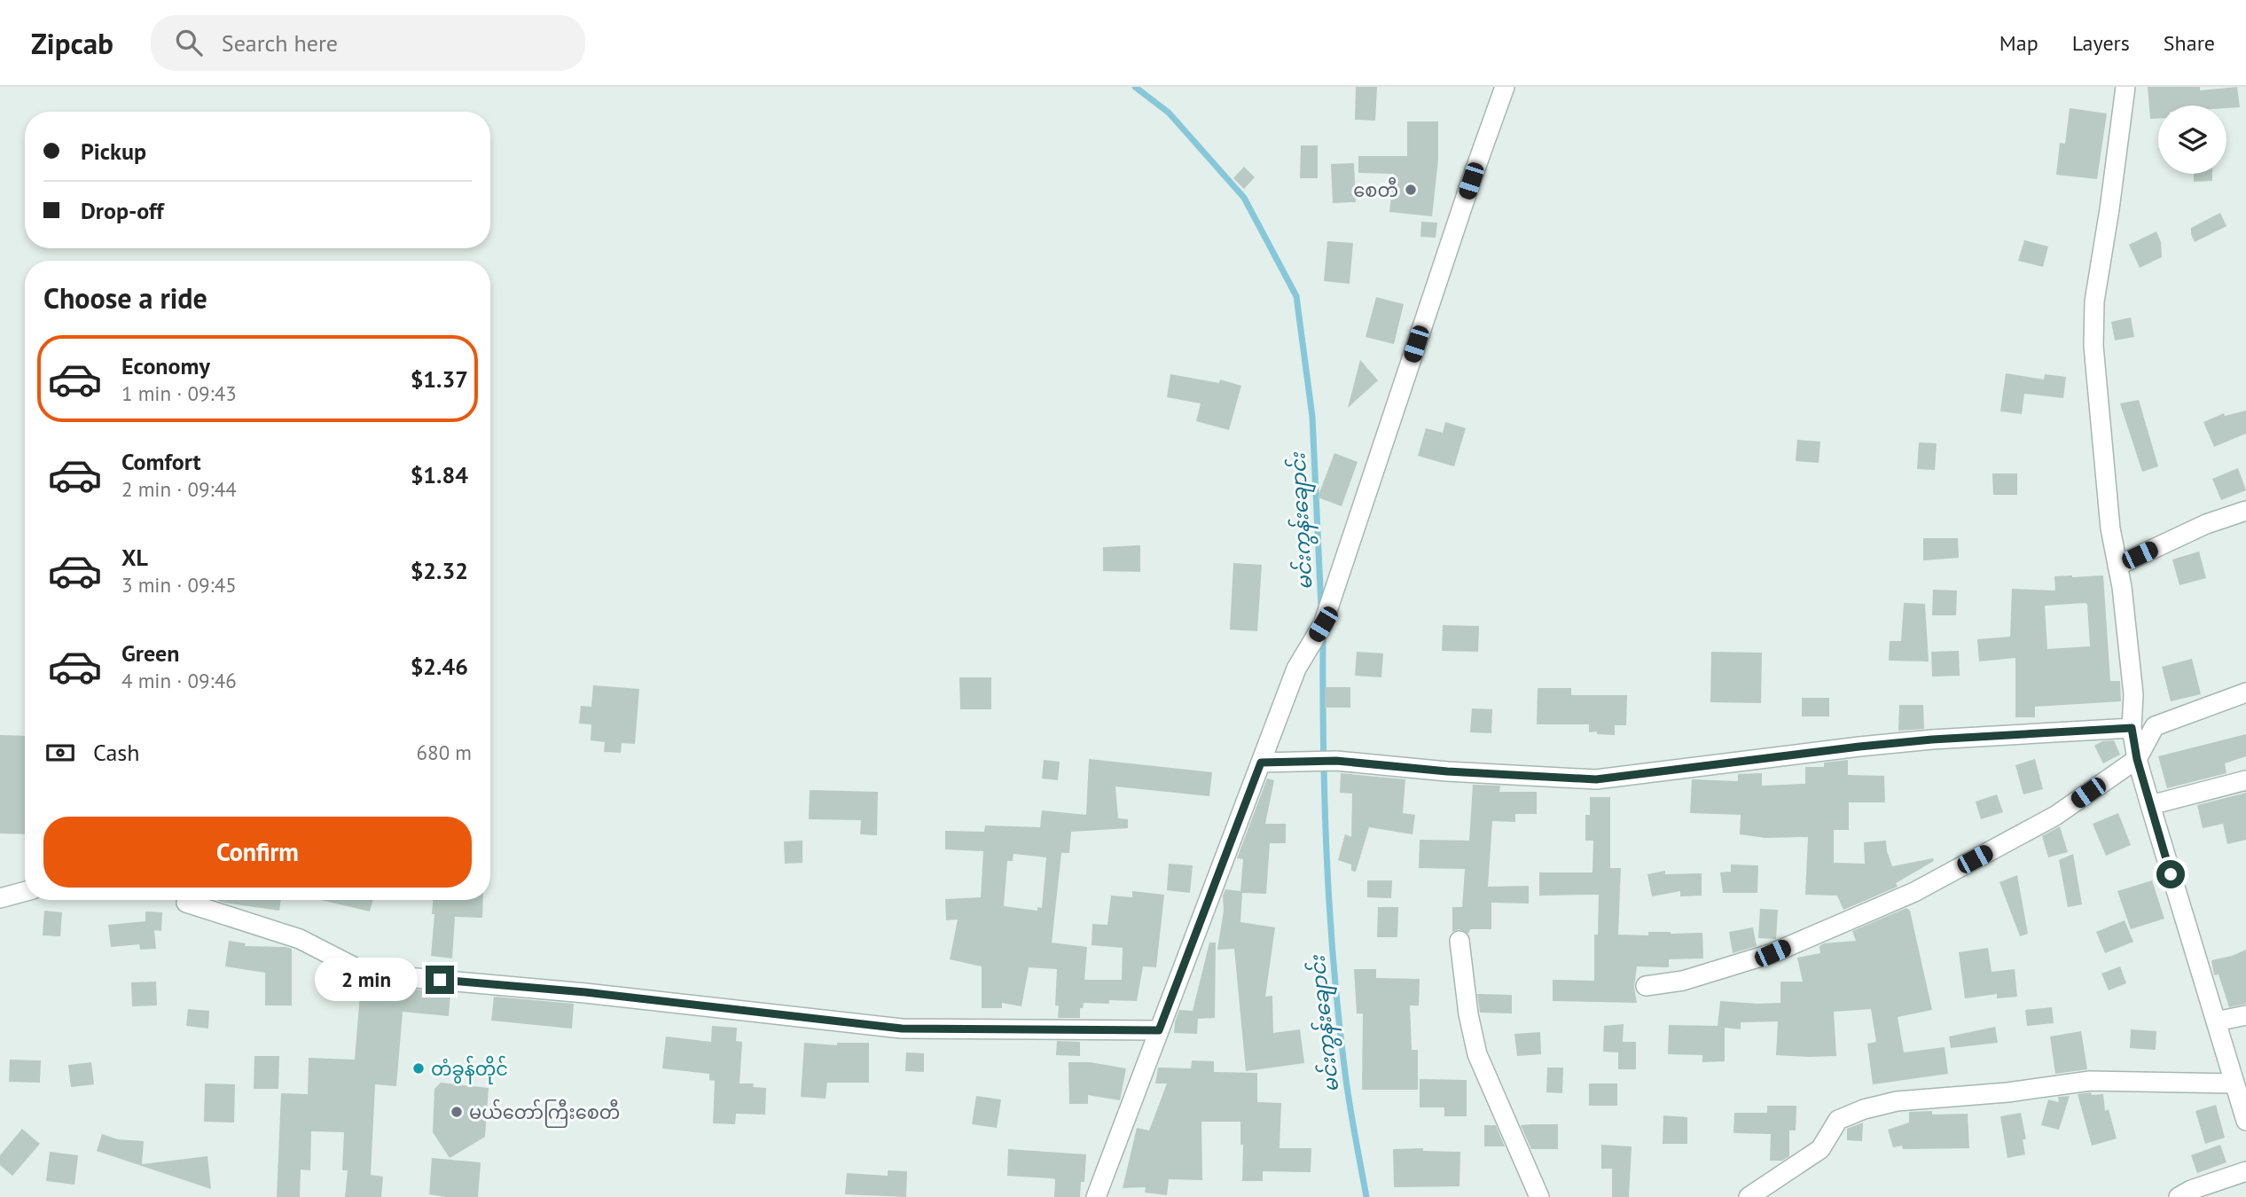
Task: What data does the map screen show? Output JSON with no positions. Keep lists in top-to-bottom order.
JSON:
{
  "water": ["မင်းကွန်းချောင်း"],
  "places": ["စေတီ", "တံခွန်တိုင်", "မယ်တော်ကြီးစေတီ"],
  "page": {
    "header": "Zipcab",
    "search": "Search here",
    "nav": ["Map", "Layers", "Share"],
    "banner": ["Pickup", "Drop-off"],
    "heading": "Choose a ride",
    "list": [
      {
        "name": "Economy",
        "note": "1 min · 09:43",
        "value": "$1.37"
      },
      {
        "name": "Comfort",
        "note": "2 min · 09:44",
        "value": "$1.84"
      },
      {
        "name": "XL",
        "note": "3 min · 09:45",
        "value": "$2.32"
      },
      {
        "name": "Green",
        "note": "4 min · 09:46",
        "value": "$2.46"
      }
    ],
    "pay": ["Cash", "680 m"],
    "buttons": "Confirm",
    "bubble": "2 min"
  }
}
